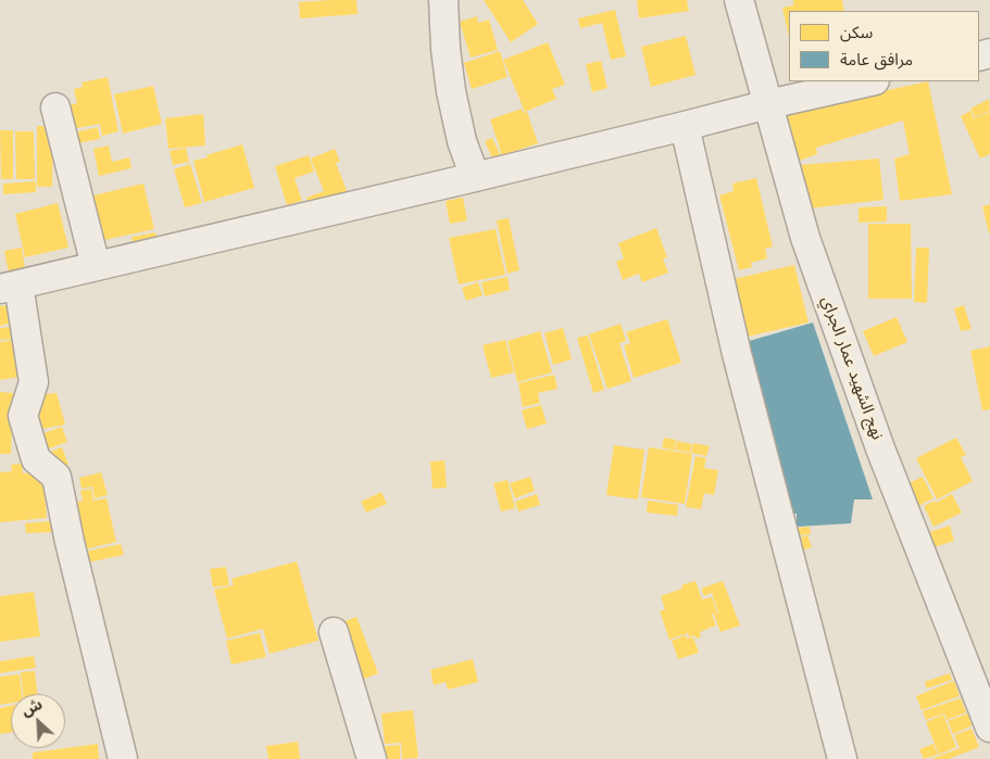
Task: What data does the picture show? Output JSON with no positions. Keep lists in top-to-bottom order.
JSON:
{
  "streets": {
    "street": ["نهج الشهيد عمار الجراي"]
  },
  "legend": ["سكن", "مرافق عامة"],
  "north": "top left"
}
